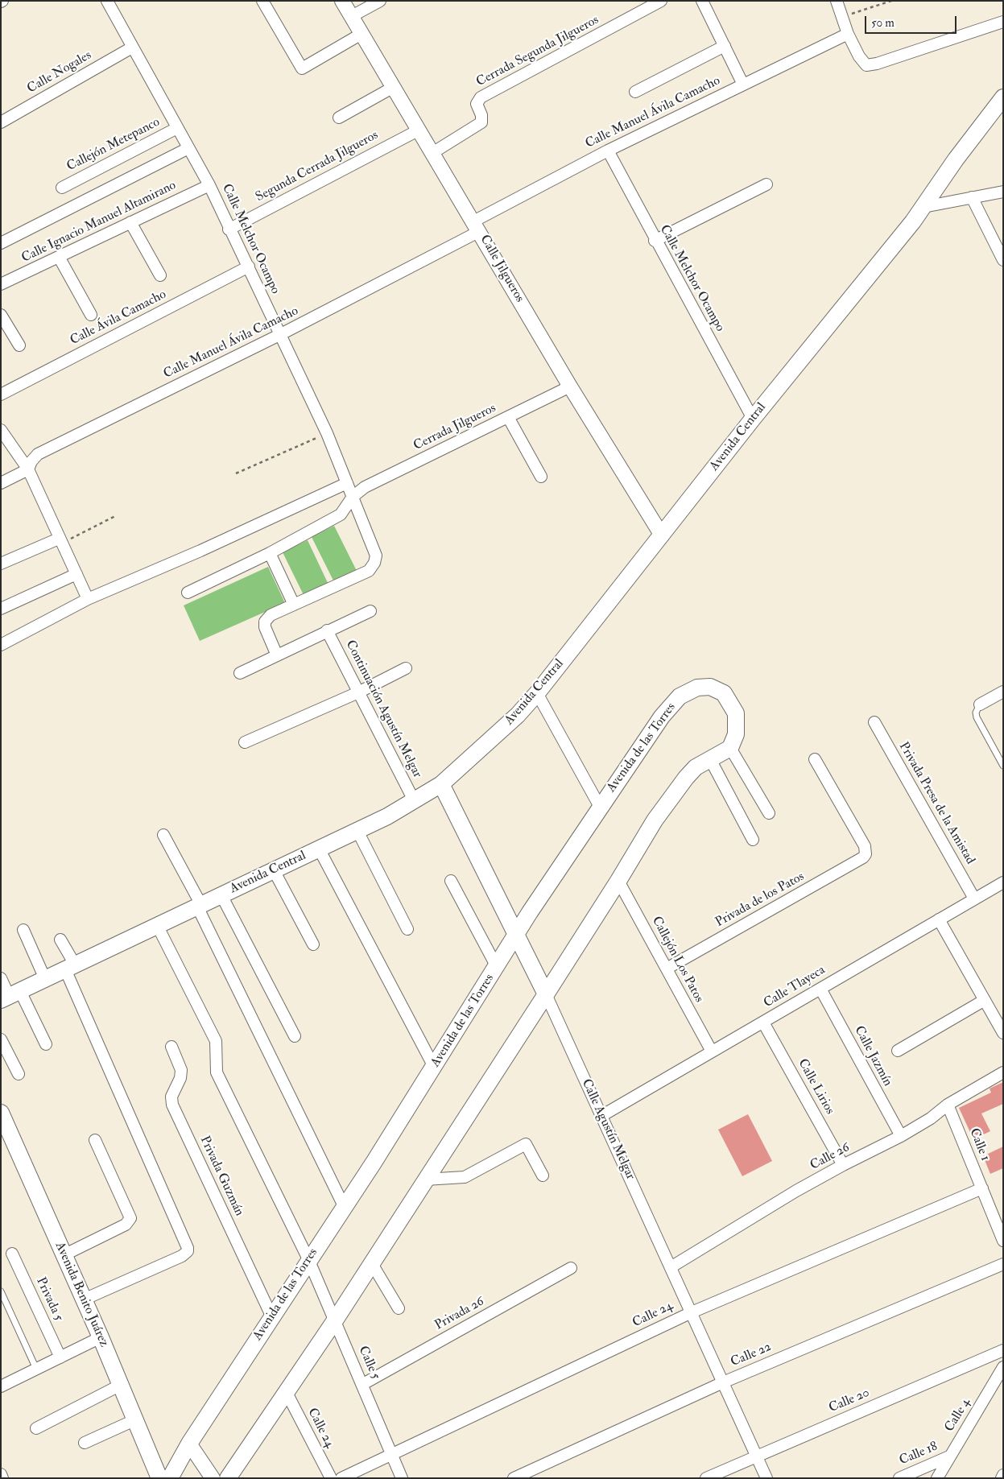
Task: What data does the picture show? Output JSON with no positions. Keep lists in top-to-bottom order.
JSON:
{
  "streets": {
    "main road": [
      "Avenida Central",
      "Avenida de las Torres",
      "Calle Agustín Melgar",
      "Avenida Benito Juárez"
    ],
    "street": [
      "Cerrada Segunda Jilgueros",
      "Calle Nogales",
      "Calle Manuel Ávila Camacho",
      "Callejón Metepanco",
      "Segunda Cerrada Jilgueros",
      "Calle Ignacio Manuel Altamirano",
      "Calle Melchor Ocampo",
      "Calle Jilgueros",
      "Calle Ávila Camacho",
      "Cerrada Jilgueros",
      "Continuación Agustín Melgar",
      "Privada Presa de la Amistad",
      "Privada de los Patos",
      "Callejón Los Patos",
      "Calle Tlayeca",
      "Calle Jazmín",
      "Calle Lirios",
      "Calle 1",
      "Calle 26",
      "Privada Guzmán",
      "Privada 5",
      "Privada 26",
      "Calle 24",
      "Calle 22",
      "Calle 5",
      "Calle 20",
      "Calle 4",
      "Calle 18"
    ]
  },
  "crossings": [
    ["Cerrada Segunda Jilgueros", "Calle Jilgueros"],
    ["Calle Nogales", "Calle Melchor Ocampo"],
    ["Calle Manuel Ávila Camacho", "Calle Melchor Ocampo"],
    ["Calle Manuel Ávila Camacho", "Calle Jilgueros"],
    ["Callejón Metepanco", "Calle Melchor Ocampo"],
    ["Segunda Cerrada Jilgueros", "Calle Melchor Ocampo"],
    ["Segunda Cerrada Jilgueros", "Calle Jilgueros"],
    ["Calle Ignacio Manuel Altamirano", "Calle Melchor Ocampo"],
    ["Calle Melchor Ocampo", "Calle Ávila Camacho"],
    ["Calle Melchor Ocampo", "Cerrada Jilgueros"],
    ["Calle Melchor Ocampo", "Avenida Central"],
    ["Calle Jilgueros", "Cerrada Jilgueros"],
    ["Calle Jilgueros", "Avenida Central"],
    ["Avenida Central", "Continuación Agustín Melgar"],
    ["Avenida Central", "Calle Agustín Melgar"],
    ["Avenida Central", "Calle 5"],
    ["Avenida de las Torres", "Calle Agustín Melgar"],
    ["Avenida de las Torres", "Privada Guzmán"],
    ["Avenida de las Torres", "Calle 5"],
    ["Privada Presa de la Amistad", "Calle Tlayeca"],
    ["Privada de los Patos", "Callejón Los Patos"],
    ["Callejón Los Patos", "Calle Tlayeca"],
    ["Calle Tlayeca", "Calle Jazmín"],
    ["Calle Tlayeca", "Calle Lirios"],
    ["Calle Tlayeca", "Calle Agustín Melgar"],
    ["Calle Jazmín", "Calle 26"],
    ["Calle Lirios", "Calle 26"],
    ["Calle Agustín Melgar", "Calle 26"],
    ["Calle Agustín Melgar", "Calle 24"],
    ["Calle Agustín Melgar", "Calle 22"],
    ["Calle Agustín Melgar", "Calle 20"],
    ["Calle 1", "Calle 26"],
    ["Calle 1", "Calle 24"],
    ["Privada 26", "Calle 5"],
    ["Calle 24", "Calle 5"],
    ["Calle 4", "Calle 18"]
  ],
  "scale_bar": "50 m"
}
